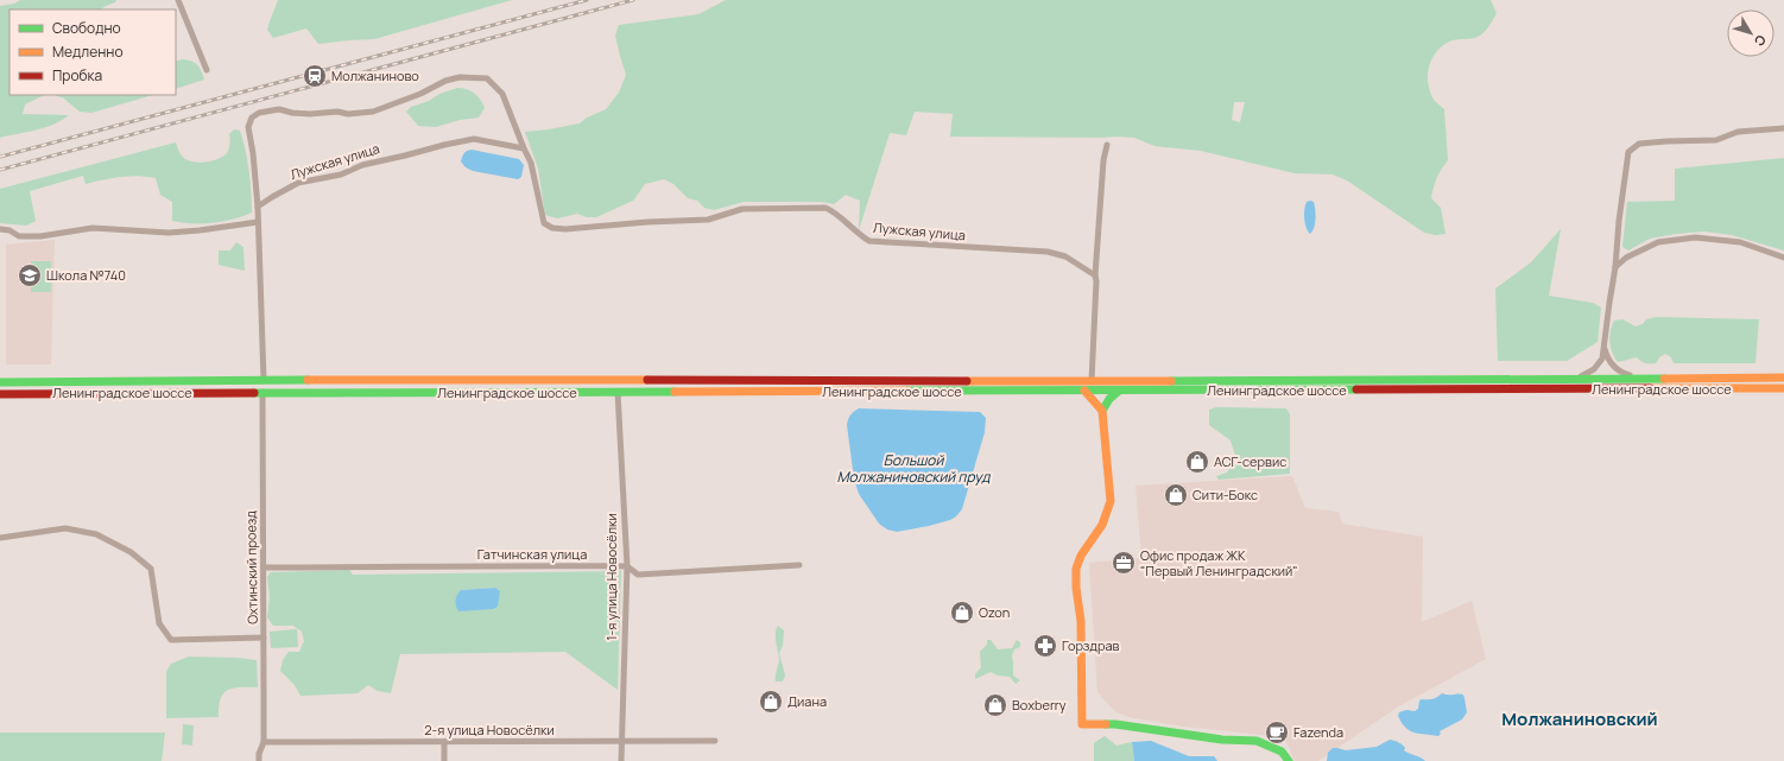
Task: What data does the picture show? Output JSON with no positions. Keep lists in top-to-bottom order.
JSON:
{
  "streets": {
    "main road": ["Ленинградское шоссе"],
    "street": [
      "Лужская улица",
      "Гатчинская улица",
      "Охтинский проезд",
      "1-я улица Новосёлки",
      "2-я улица Новосёлки"
    ]
  },
  "crossings": [
    ["Ленинградское шоссе", "Охтинский проезд"],
    ["Ленинградское шоссе", "1-я улица Новосёлки"],
    ["Гатчинская улица", "Охтинский проезд"],
    ["Гатчинская улица", "1-я улица Новосёлки"],
    ["Охтинский проезд", "2-я улица Новосёлки"],
    ["1-я улица Новосёлки", "2-я улица Новосёлки"]
  ],
  "districts": ["Молжаниновский"],
  "water": ["Большой Молжаниновский пруд"],
  "places": {
    "station": ["Молжаниново"],
    "school or university": ["Школа №740"],
    "shop": [
      "АСГ-сервис",
      "Сити-Бокс",
      "Ozon",
      "Диана",
      "Boxberry"
    ],
    "office": ["Офис продаж ЖК \"Первый Ленинградский\""],
    "pharmacy": ["Горздрав"],
    "cafe": ["Fazenda"]
  },
  "legend": ["Свободно", "Медленно", "Пробка"],
  "north": "bottom right"
}
